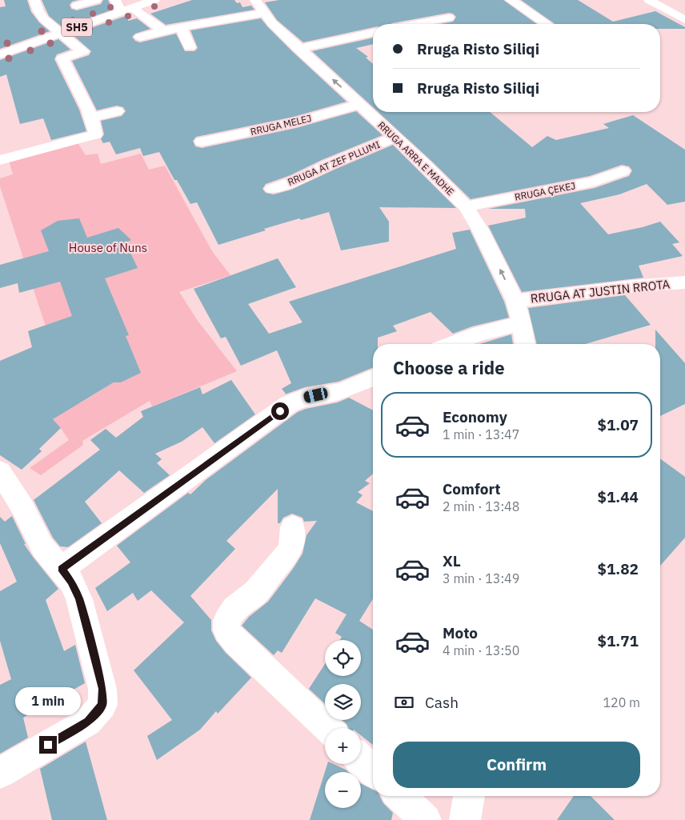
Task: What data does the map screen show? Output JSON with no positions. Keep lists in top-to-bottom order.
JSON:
{
  "streets": {
    "street": [
      "SH5",
      "RRUGA MELEJ",
      "RRUGA ARRA E MADHE",
      "RRUGA AT ZEF PLLUMI",
      "RRUGA ÇEKEJ",
      "RRUGA AT JUSTIN RROTA"
    ]
  },
  "crossings": [
    ["RRUGA MELEJ", "RRUGA ARRA E MADHE"],
    ["RRUGA ARRA E MADHE", "RRUGA AT ZEF PLLUMI"],
    ["RRUGA ARRA E MADHE", "RRUGA ÇEKEJ"],
    ["RRUGA ARRA E MADHE", "RRUGA AT JUSTIN RROTA"]
  ],
  "one_way": ["RRUGA ARRA E MADHE"],
  "parks": ["House of Nuns"],
  "page": {
    "banner": ["Rruga Risto Siliqi", "Rruga Risto Siliqi"],
    "heading": "Choose a ride",
    "list": [
      {
        "name": "Economy",
        "note": "1 min · 13:47",
        "value": "$1.07"
      },
      {
        "name": "Comfort",
        "note": "2 min · 13:48",
        "value": "$1.44"
      },
      {
        "name": "XL",
        "note": "3 min · 13:49",
        "value": "$1.82"
      },
      {
        "name": "Moto",
        "note": "4 min · 13:50",
        "value": "$1.71"
      }
    ],
    "map_buttons": ["+", "−"],
    "pay": ["Cash", "120 m"],
    "bubble": "1 min",
    "buttons": "Confirm"
  }
}
